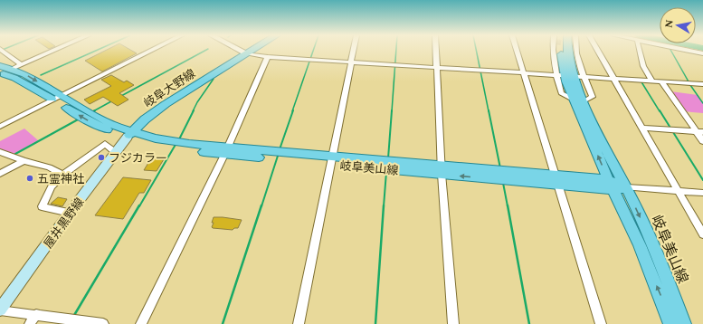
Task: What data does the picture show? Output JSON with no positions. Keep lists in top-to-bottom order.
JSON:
{
  "streets": {
    "main road": ["岐阜大野線", "岐阜美山線", "屋井黒野線"]
  },
  "crossings": [
    ["岐阜大野線", "岐阜美山線"],
    ["岐阜大野線", "屋井黒野線"],
    ["岐阜美山線", "屋井黒野線"]
  ],
  "places": ["フジカラー", "五霊神社"],
  "north": "left"
}
